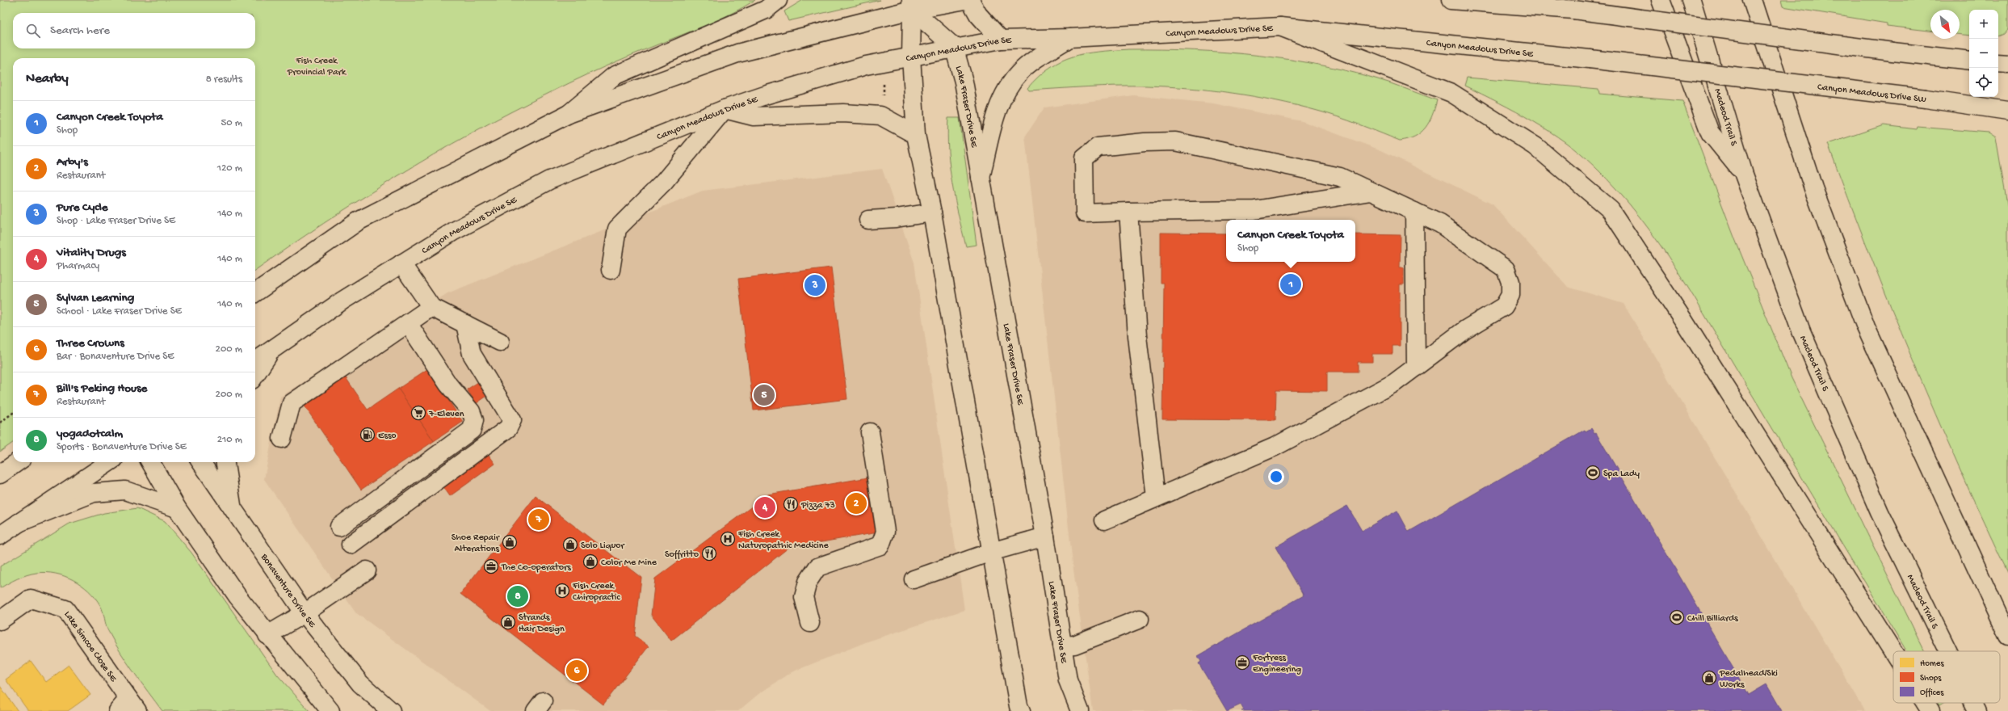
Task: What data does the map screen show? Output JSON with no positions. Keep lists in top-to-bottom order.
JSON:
{
  "streets": {
    "main road": [
      "Canyon Meadows Drive SE",
      "Canyon Meadows Drive SW",
      "Lake Fraser Drive SE",
      "Macleod Trail S",
      "Bonaventure Drive SE",
      "Lake Simcoe Close SE"
    ]
  },
  "crossings": [
    ["Canyon Meadows Drive SE", "Canyon Meadows Drive SW"],
    ["Canyon Meadows Drive SE", "Lake Fraser Drive SE"]
  ],
  "parks": ["Fish Creek Provincial Park"],
  "places": {
    "supermarket": ["7-Eleven"],
    "fuel station": ["Esso"],
    "sports": ["Spa Lady", "Chill Billiards"],
    "restaurant": ["Pizza 73", "Soffritto"],
    "hospital": ["Fish Creek Naturopathic Medicine", "Fish Creek Chiropractic"],
    "shop": [
      "Shoe Repair Alterations",
      "Solo Liquor",
      "Color Me Mine",
      "Strands Hair Design",
      "Pedalhead/Ski Works"
    ],
    "office": ["The Co-operators", "Fortress Engineering"]
  },
  "legend": ["Homes", "Shops", "Offices"],
  "north": "bottom right",
  "page": {
    "map_buttons": ["+", "−"],
    "search": "Search here",
    "heading": ["Nearby", "8 results"],
    "list": [
      {
        "mark": "1",
        "name": "Canyon Creek Toyota",
        "note": "Shop",
        "value": "50 m"
      },
      {
        "mark": "2",
        "name": "Arby's",
        "note": "Restaurant",
        "value": "120 m"
      },
      {
        "mark": "3",
        "name": "Pure Cycle",
        "note": "Shop · Lake Fraser Drive SE",
        "value": "140 m"
      },
      {
        "mark": "4",
        "name": "Vitality Drugs",
        "note": "Pharmacy",
        "value": "140 m"
      },
      {
        "mark": "5",
        "name": "Sylvan Learning",
        "note": "School · Lake Fraser Drive SE",
        "value": "140 m"
      },
      {
        "mark": "6",
        "name": "Three Crowns",
        "note": "Bar · Bonaventure Drive SE",
        "value": "200 m"
      },
      {
        "mark": "7",
        "name": "Bill's Peking House",
        "note": "Restaurant",
        "value": "200 m"
      },
      {
        "mark": "8",
        "name": "yogadotcalm",
        "note": "Sports · Bonaventure Drive SE",
        "value": "210 m"
      }
    ],
    "popup": ["Canyon Creek Toyota", "Shop"],
    "pins": [
      "1",
      "3",
      "5",
      "2",
      "4",
      "7",
      "8",
      "6"
    ]
  }
}
